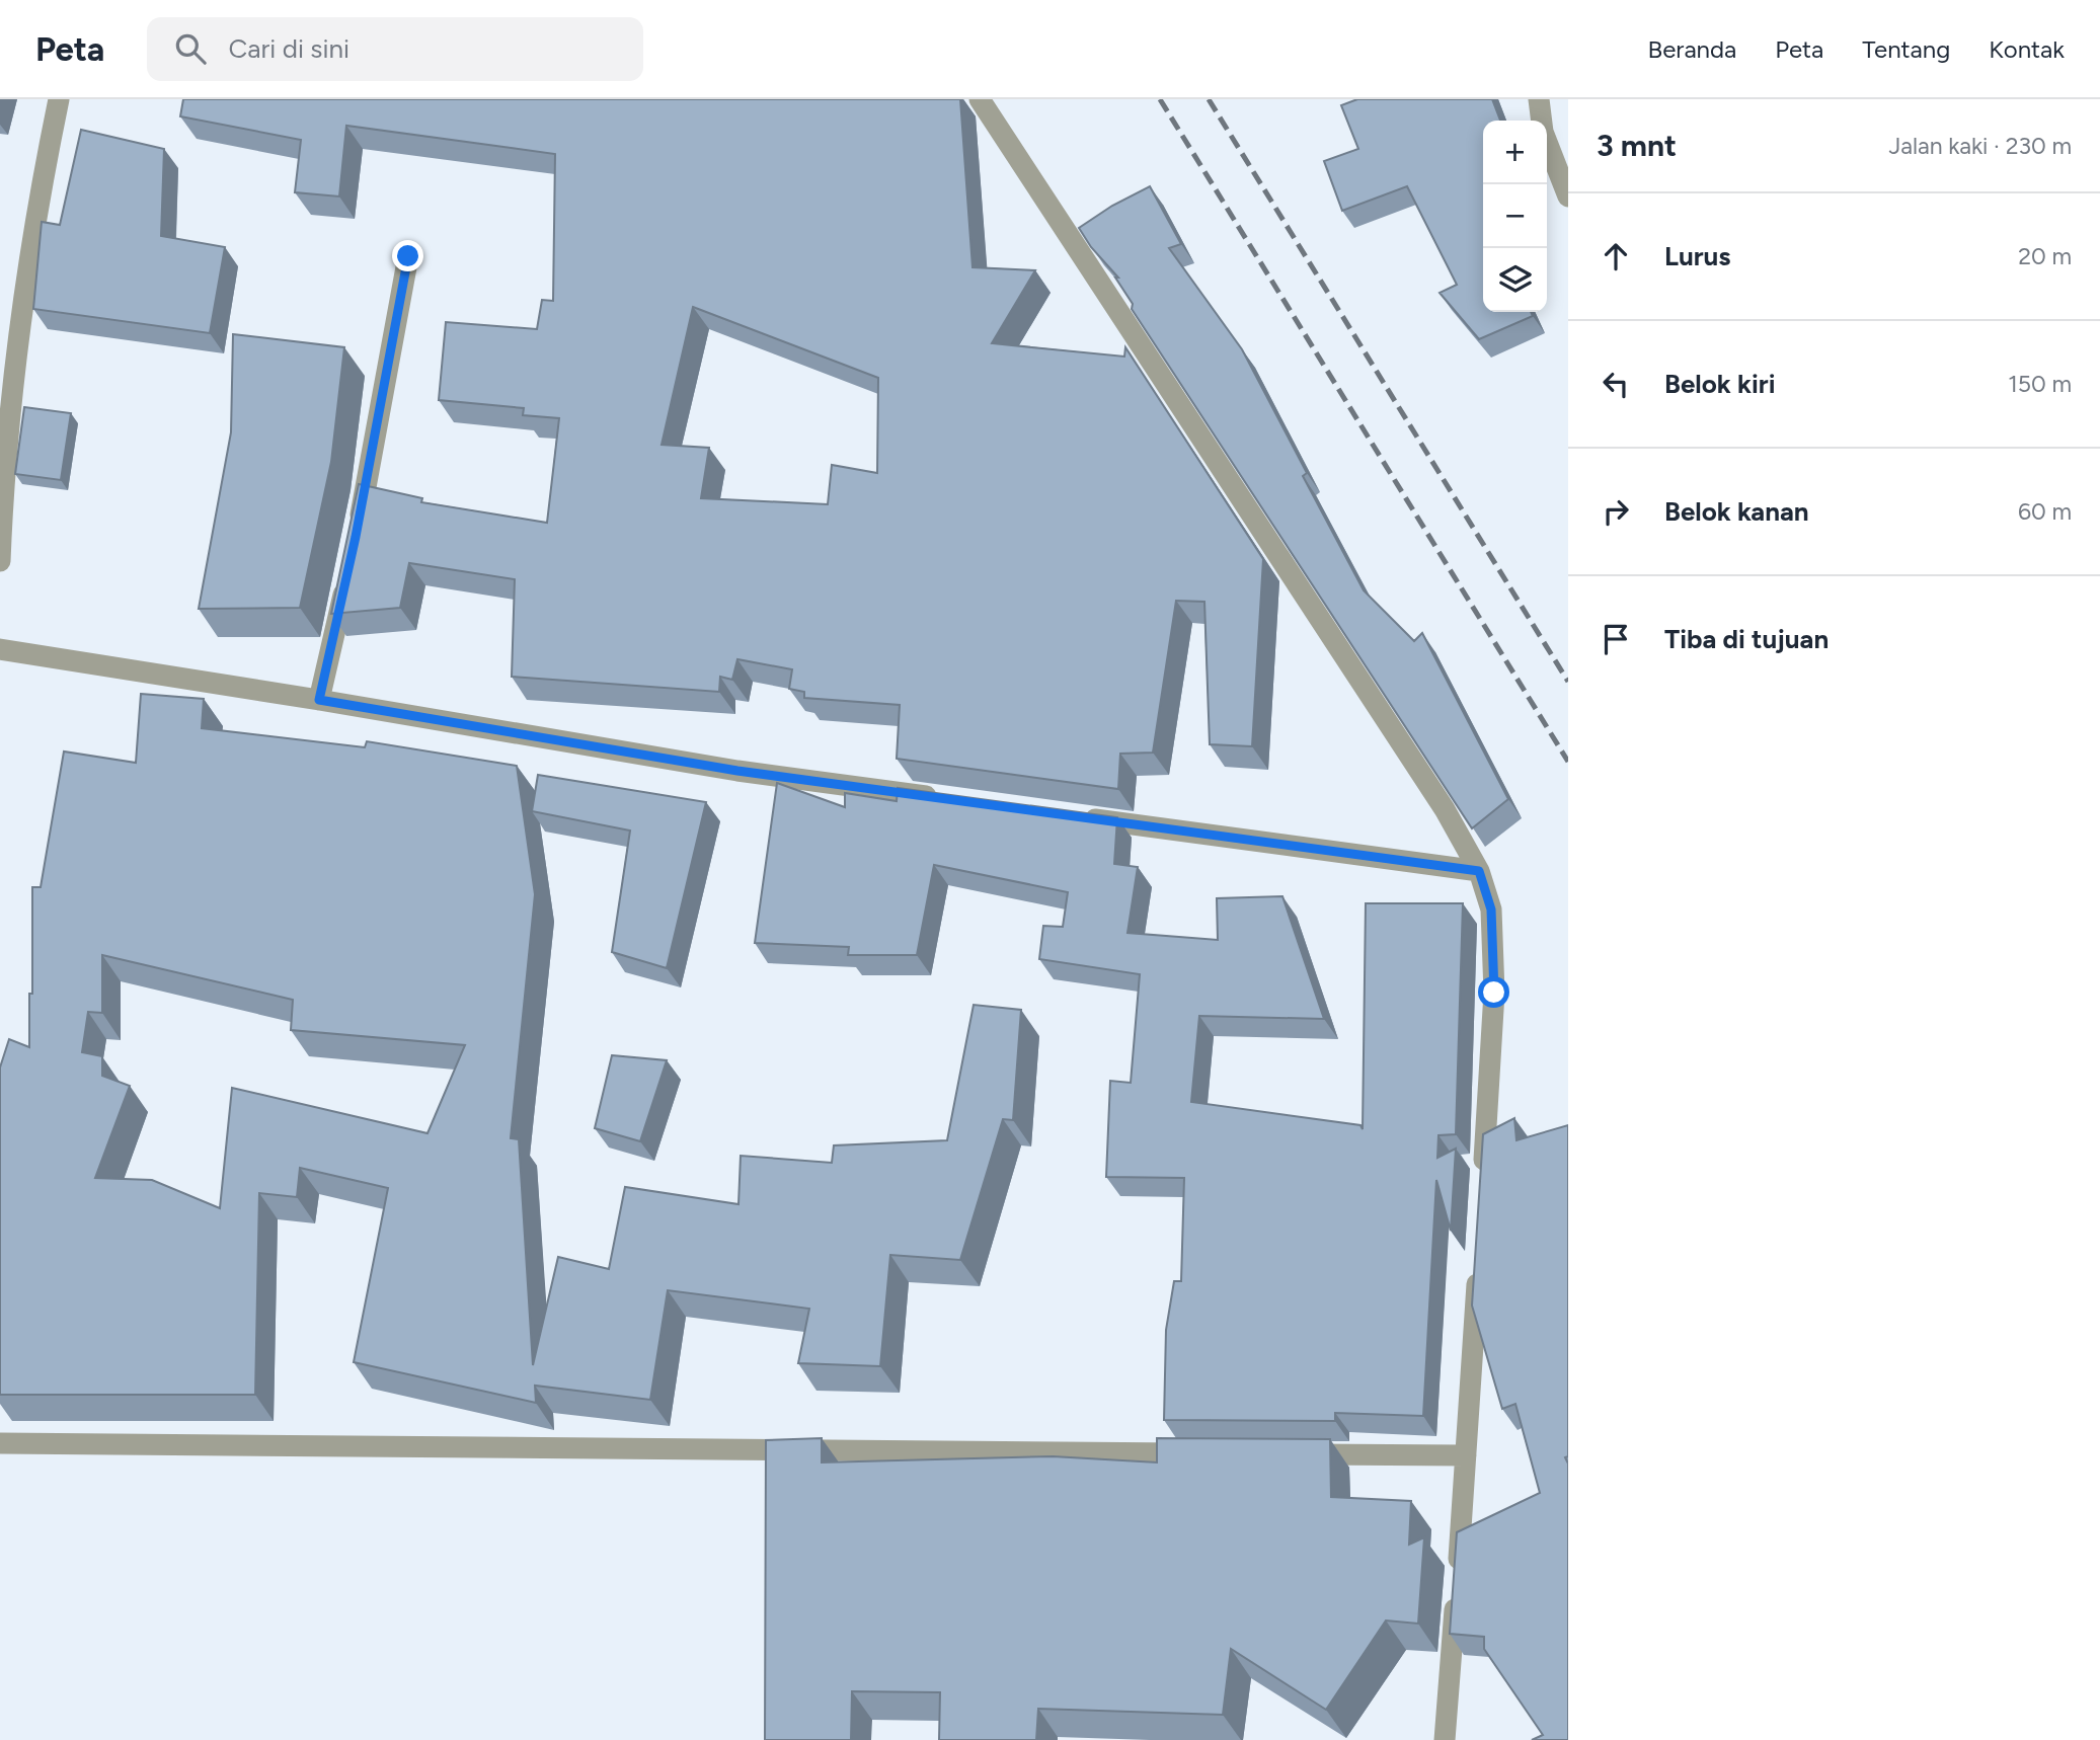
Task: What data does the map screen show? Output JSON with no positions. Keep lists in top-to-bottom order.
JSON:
{
  "page": {
    "header": "Peta",
    "search": "Cari di sini",
    "nav": [
      "Beranda",
      "Peta",
      "Tentang",
      "Kontak"
    ],
    "heading": ["3 mnt", "Jalan kaki · 230 m"],
    "map_buttons": ["+", "−"],
    "list": [
      ["Lurus", "20 m"],
      ["Belok kiri", "150 m"],
      ["Belok kanan", "60 m"],
      "Tiba di tujuan"
    ]
  }
}
